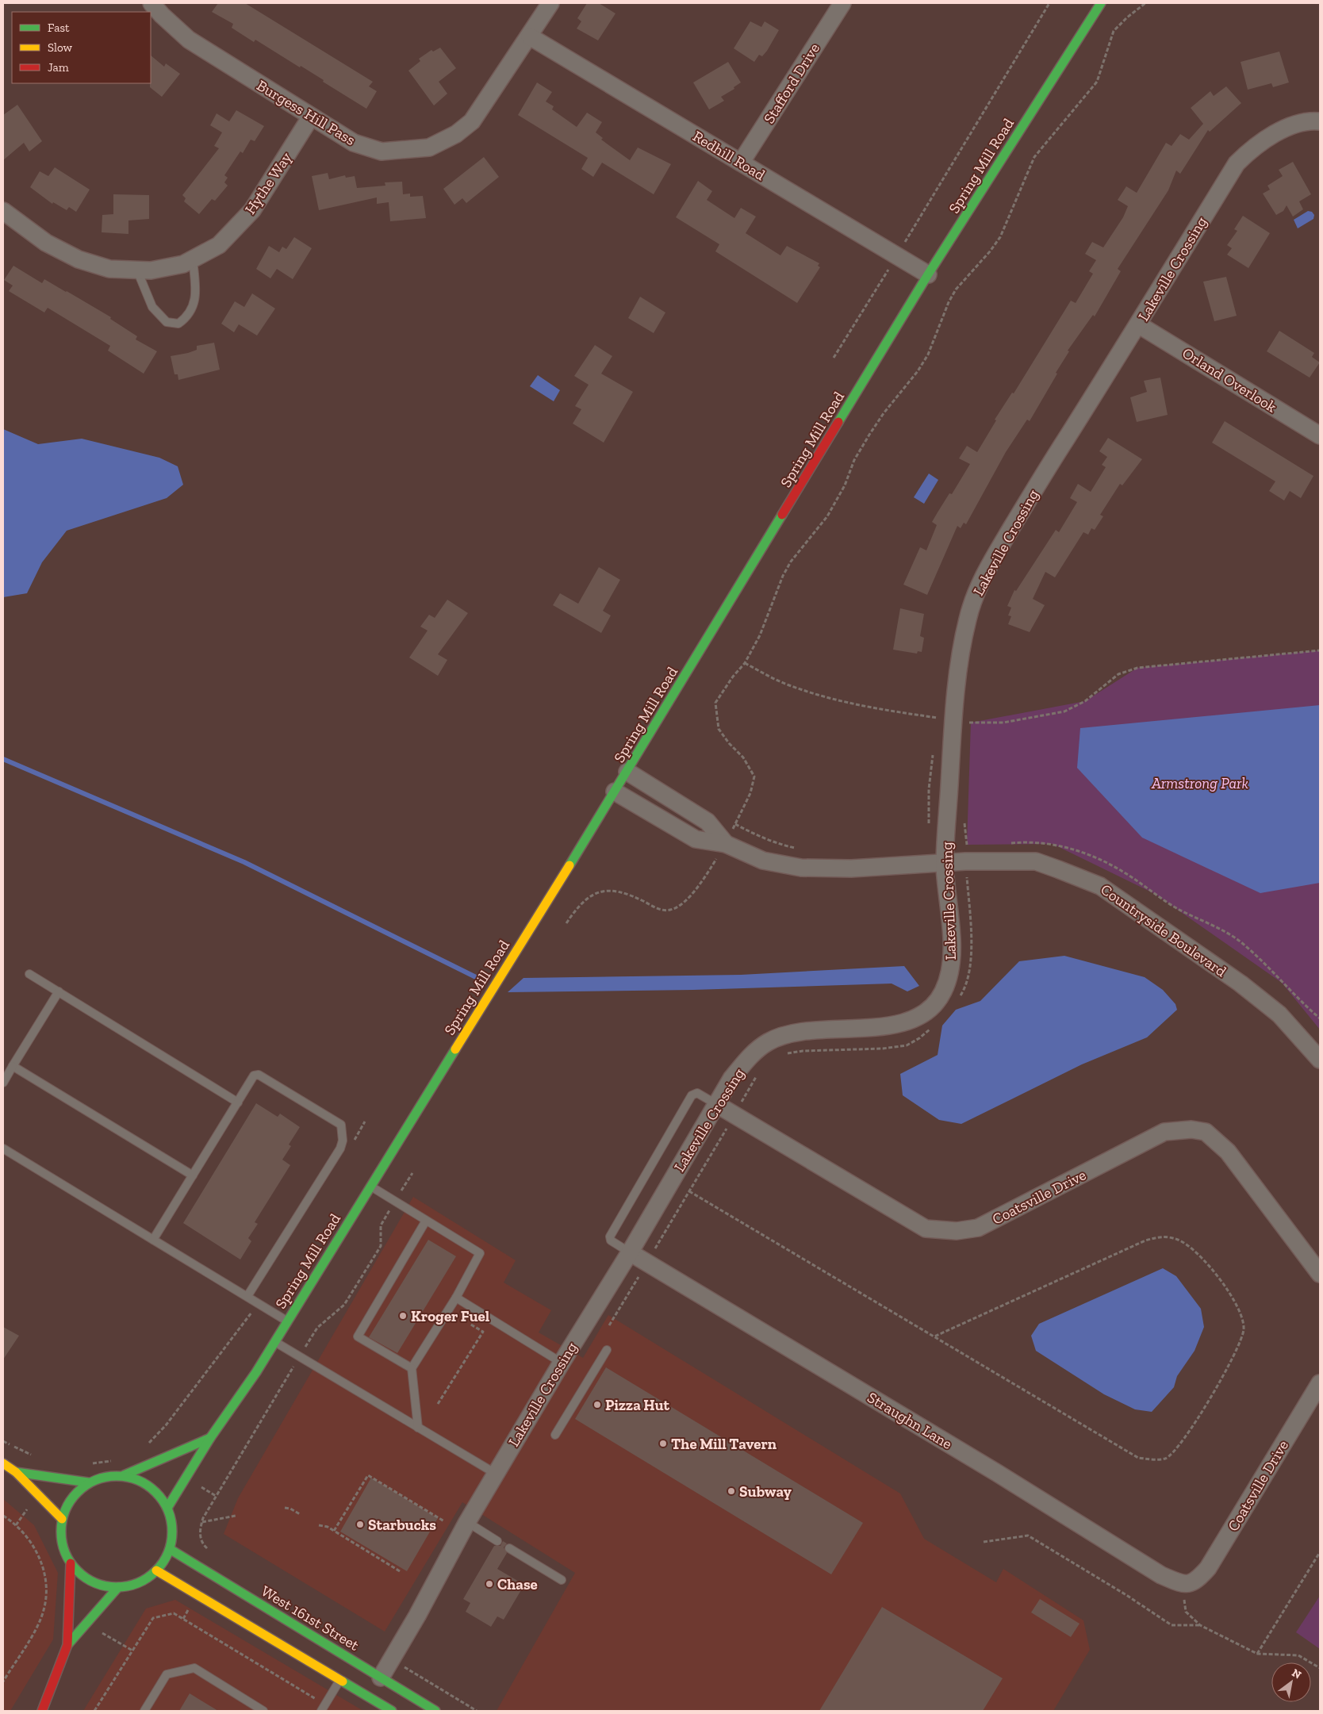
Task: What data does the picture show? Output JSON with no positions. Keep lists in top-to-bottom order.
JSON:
{
  "streets": {
    "street": [
      "Stafford Drive",
      "Burgess Hill Pass",
      "Redhill Road",
      "Spring Mill Road",
      "Hythe Way",
      "Lakeville Crossing",
      "Orland Overlook",
      "Countryside Boulevard",
      "Coatsville Drive",
      "Straughn Lane",
      "West 161st Street"
    ]
  },
  "crossings": [
    ["Stafford Drive", "Redhill Road"],
    ["Burgess Hill Pass", "Redhill Road"],
    ["Burgess Hill Pass", "Hythe Way"],
    ["Redhill Road", "Spring Mill Road"],
    ["Spring Mill Road", "Countryside Boulevard"],
    ["Spring Mill Road", "West 161st Street"],
    ["Lakeville Crossing", "Orland Overlook"],
    ["Lakeville Crossing", "Countryside Boulevard"],
    ["Lakeville Crossing", "Coatsville Drive"],
    ["Lakeville Crossing", "Straughn Lane"],
    ["Lakeville Crossing", "West 161st Street"],
    ["Coatsville Drive", "Straughn Lane"]
  ],
  "parks": ["Armstrong Park"],
  "places": [
    "Kroger Fuel",
    "Pizza Hut",
    "The Mill Tavern",
    "Subway",
    "Starbucks",
    "Chase"
  ],
  "legend": ["Fast", "Slow", "Jam"],
  "north": "top right"
}
